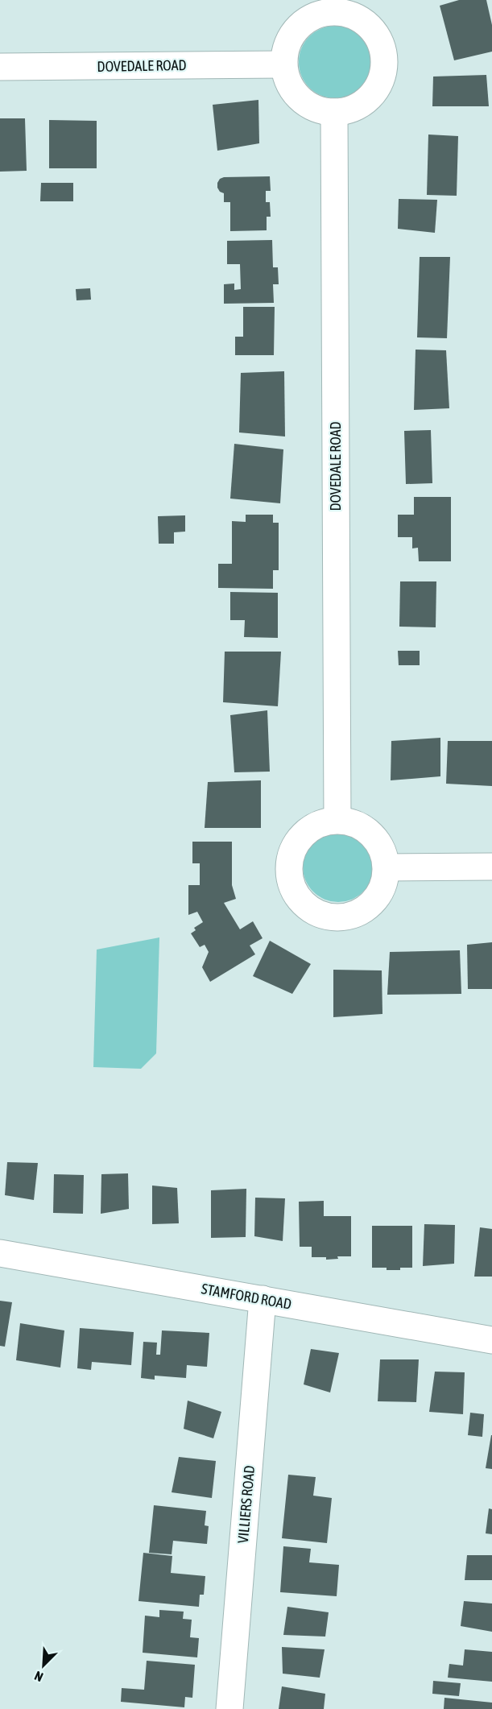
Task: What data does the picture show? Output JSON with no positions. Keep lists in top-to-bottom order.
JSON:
{
  "streets": {
    "street": ["DOVEDALE ROAD", "STAMFORD ROAD", "VILLIERS ROAD"]
  },
  "crossings": [
    ["STAMFORD ROAD", "VILLIERS ROAD"]
  ],
  "north": "bottom left"
}
